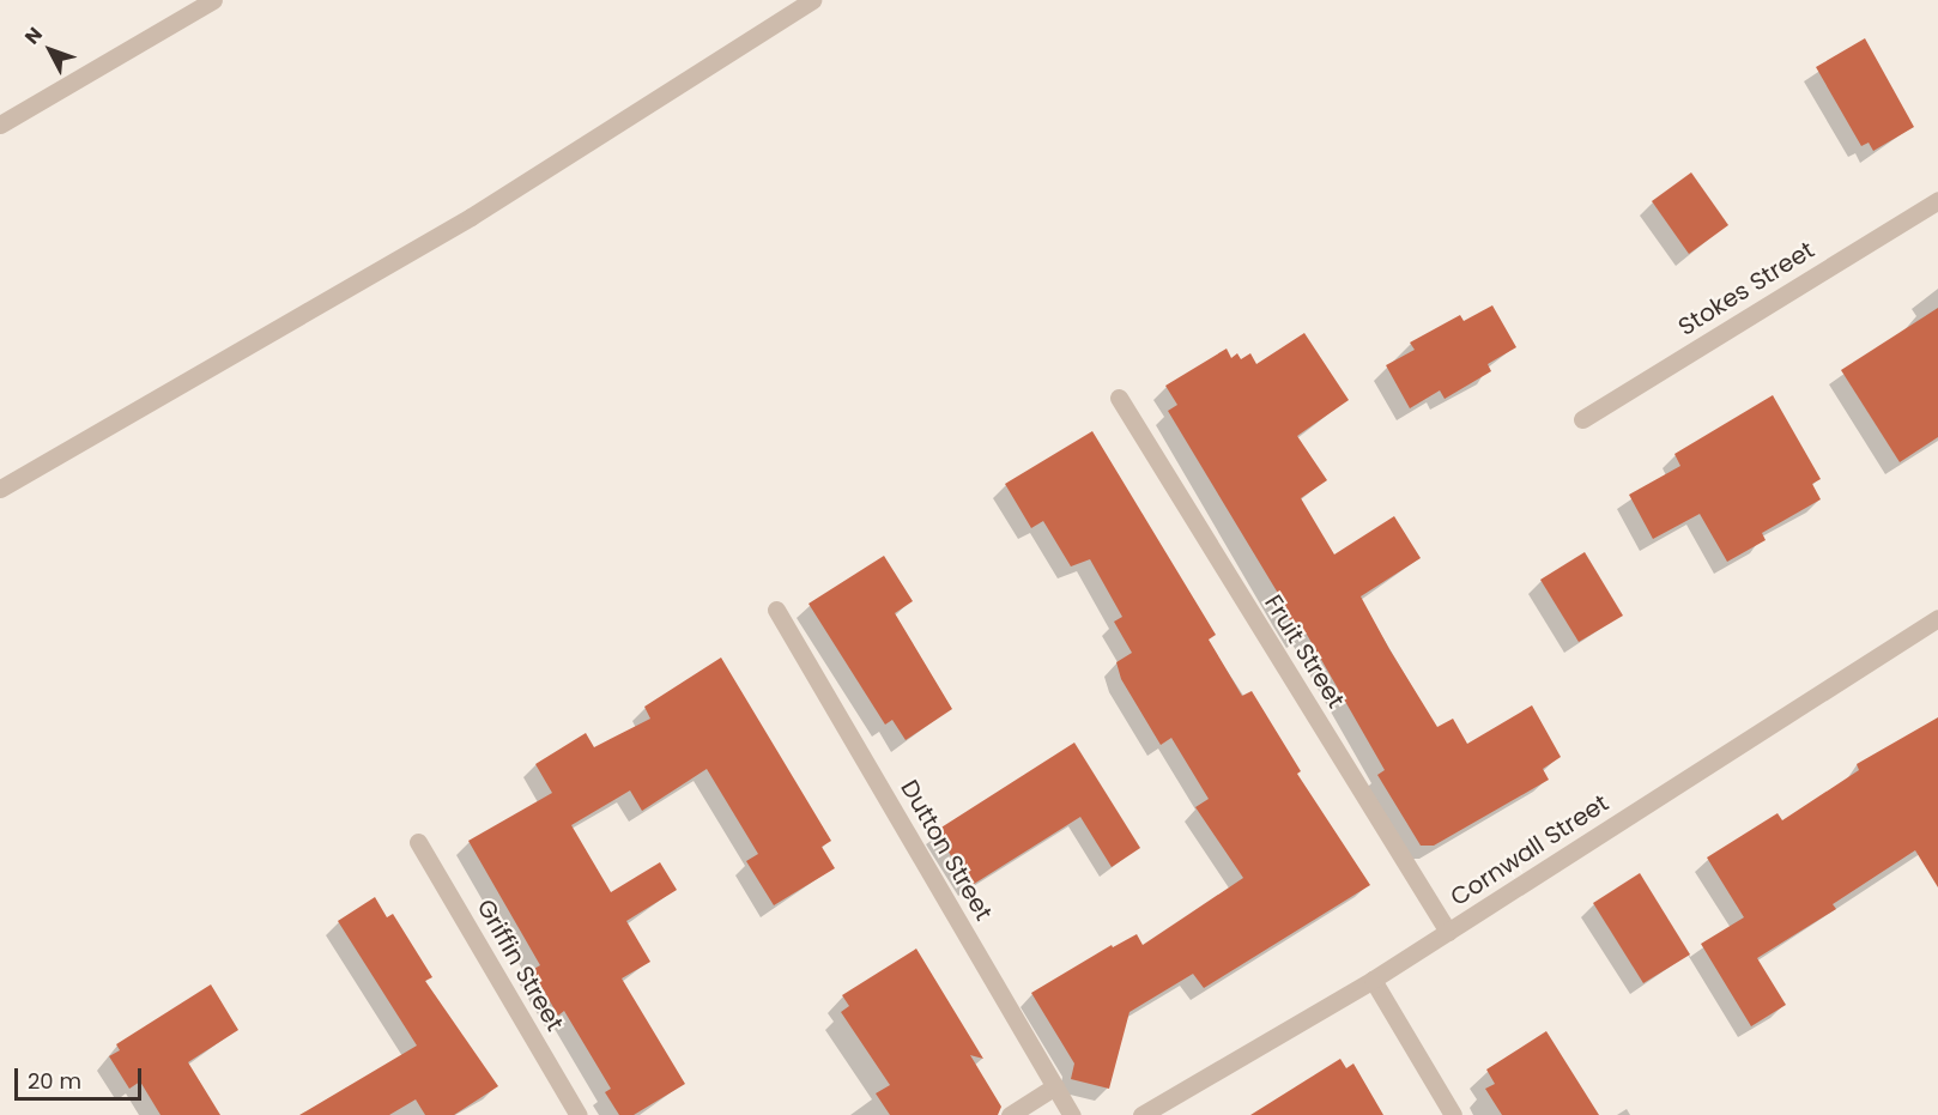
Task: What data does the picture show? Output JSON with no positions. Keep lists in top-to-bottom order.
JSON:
{
  "streets": {
    "street": [
      "Stokes Street",
      "Fruit Street",
      "Dutton Street",
      "Cornwall Street",
      "Griffin Street"
    ]
  },
  "crossings": [
    ["Fruit Street", "Cornwall Street"]
  ],
  "scale_bar": "20 m",
  "north": "top left"
}
